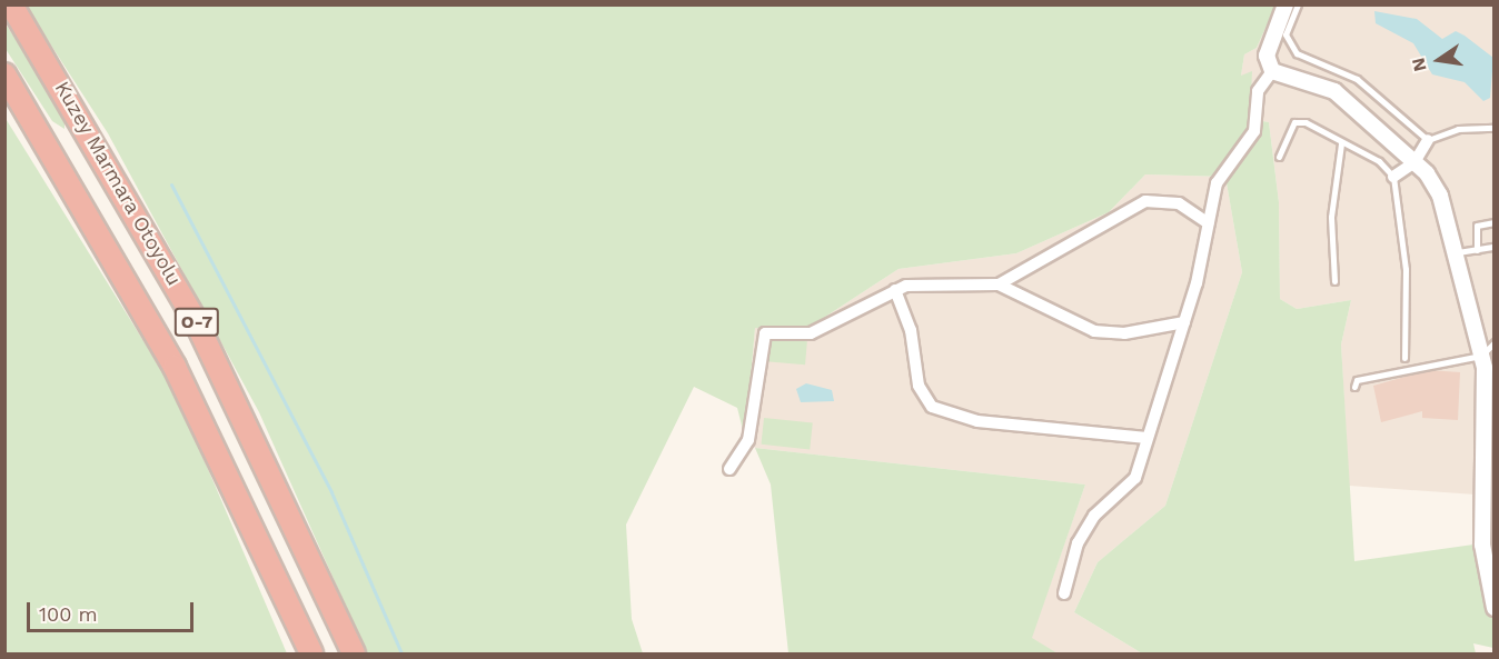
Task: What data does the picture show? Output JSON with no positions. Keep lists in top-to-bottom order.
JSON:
{
  "streets": {
    "highway": ["Kuzey Marmara Otoyolu", "O-7"]
  },
  "scale_bar": "100 m",
  "north": "left"
}
